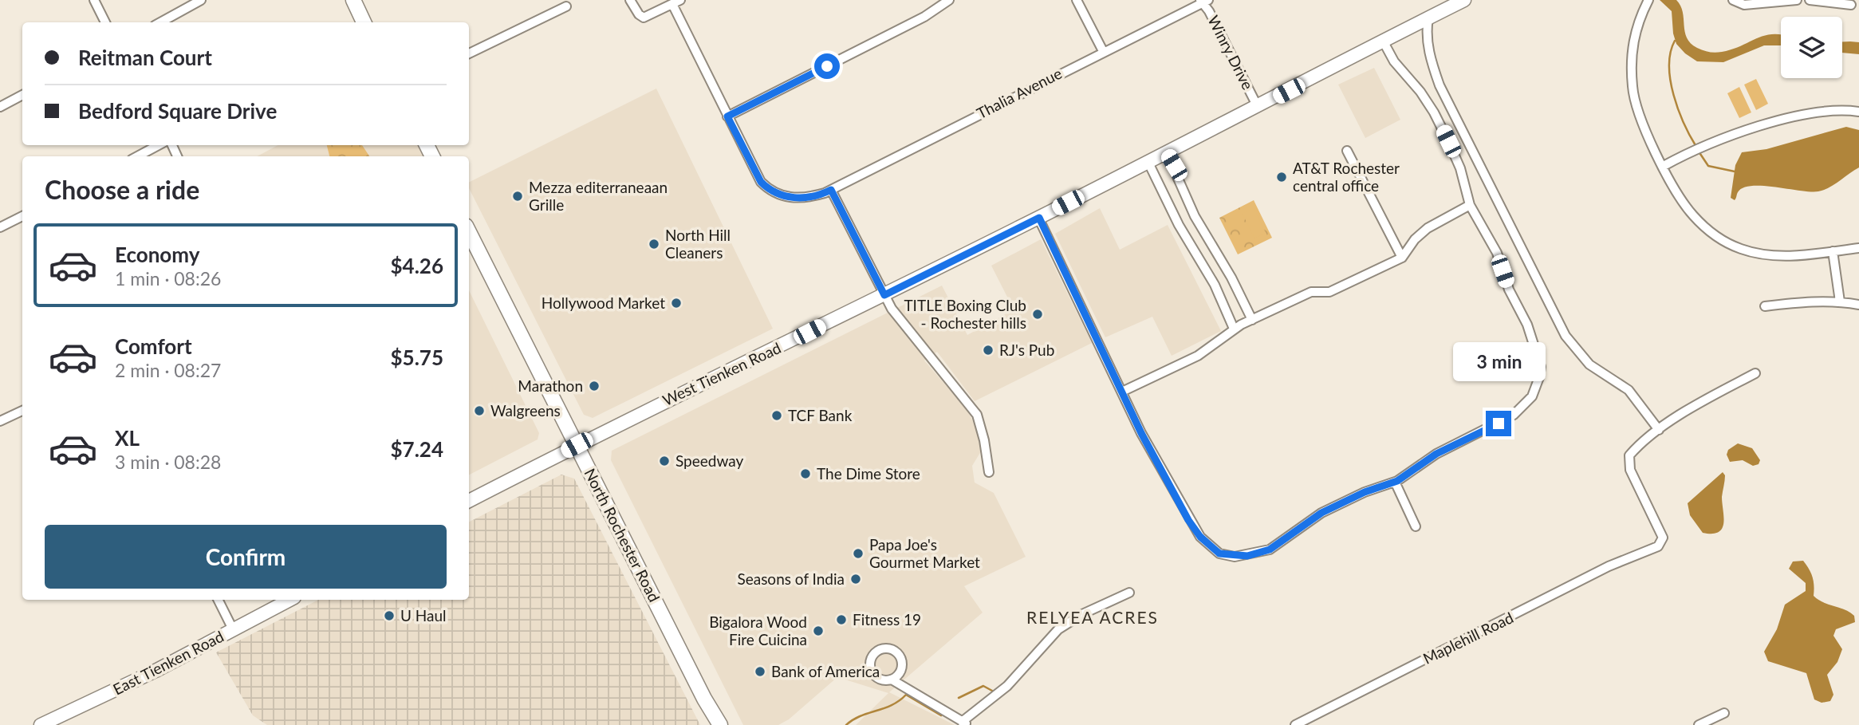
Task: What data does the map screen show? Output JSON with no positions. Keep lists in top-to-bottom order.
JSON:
{
  "streets": {
    "main road": ["West Tienken Road", "North Rochester Road", "East Tienken Road"],
    "street": ["Winry Drive", "Thalia Avenue", "Maplehill Road"]
  },
  "crossings": [
    ["Winry Drive", "Thalia Avenue"],
    ["Winry Drive", "West Tienken Road"],
    ["West Tienken Road", "North Rochester Road"]
  ],
  "districts": ["RELYEA ACRES"],
  "places": [
    "AT&T Rochester central office",
    "Mezza editerraneaan Grille",
    "North Hill Cleaners",
    "Hollywood Market",
    "TITLE Boxing Club - Rochester hills",
    "RJ's Pub",
    "Marathon",
    "Walgreens",
    "TCF Bank",
    "Speedway",
    "The Dime Store",
    "Papa Joe's Gourmet Market",
    "Seasons of India",
    "U Haul",
    "Fitness 19",
    "Bigalora Wood Fire Cuicina",
    "Bank of America"
  ],
  "page": {
    "banner": ["Reitman Court", "Bedford Square Drive"],
    "heading": "Choose a ride",
    "list": [
      {
        "name": "Economy",
        "note": "1 min · 08:26",
        "value": "$4.26"
      },
      {
        "name": "Comfort",
        "note": "2 min · 08:27",
        "value": "$5.75"
      },
      {
        "name": "XL",
        "note": "3 min · 08:28",
        "value": "$7.24"
      }
    ],
    "bubble": "3 min",
    "buttons": "Confirm"
  }
}
